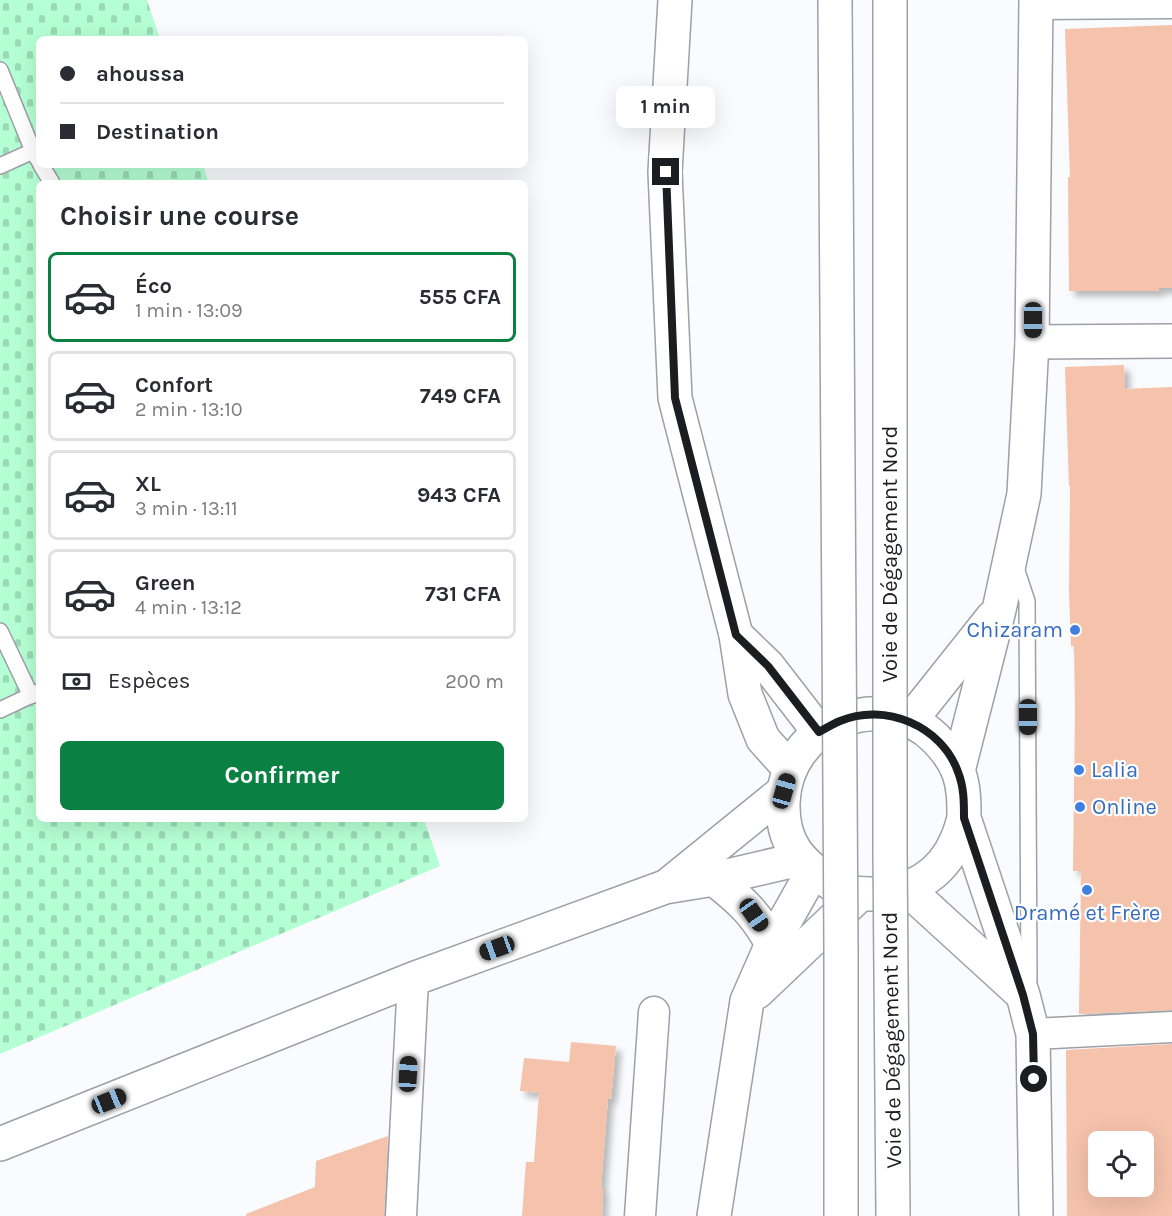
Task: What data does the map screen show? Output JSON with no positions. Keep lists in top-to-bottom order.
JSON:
{
  "streets": {
    "main road": ["Voie de Dégagement Nord"]
  },
  "places": [
    "Chizaram",
    "Lalia",
    "Online",
    "Dramé et Frère"
  ],
  "page": {
    "banner": ["ahoussa", "Destination"],
    "bubble": "1 min",
    "heading": "Choisir une course",
    "list": [
      {
        "name": "Éco",
        "note": "1 min · 13:09",
        "value": "555 CFA"
      },
      {
        "name": "Confort",
        "note": "2 min · 13:10",
        "value": "749 CFA"
      },
      {
        "name": "XL",
        "note": "3 min · 13:11",
        "value": "943 CFA"
      },
      {
        "name": "Green",
        "note": "4 min · 13:12",
        "value": "731 CFA"
      }
    ],
    "pay": ["Espèces", "200 m"],
    "buttons": "Confirmer"
  }
}
